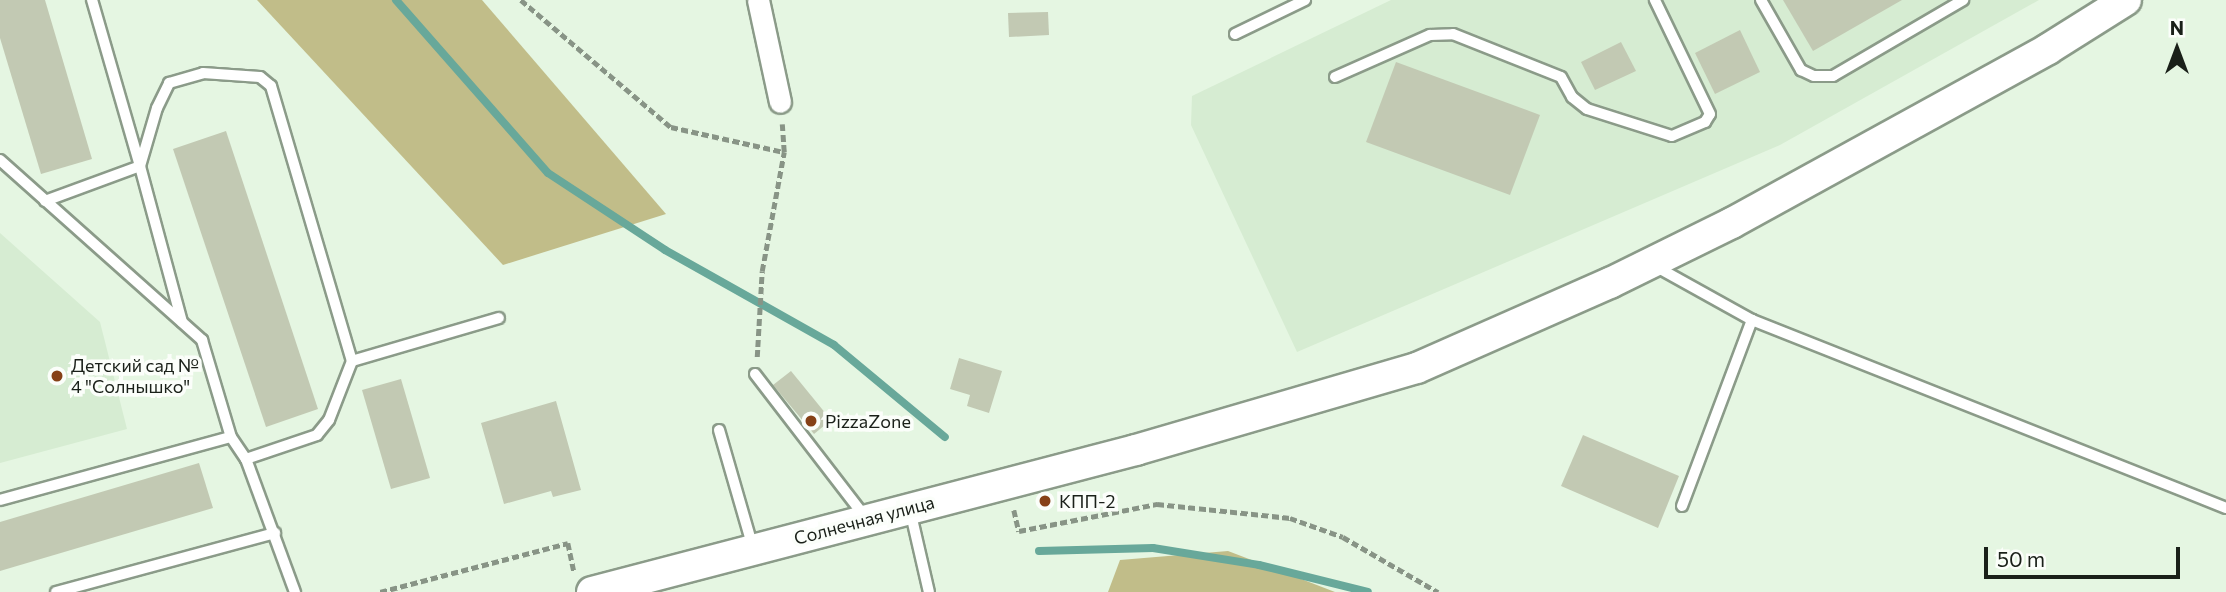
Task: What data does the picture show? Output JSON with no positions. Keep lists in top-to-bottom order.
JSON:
{
  "streets": {
    "street": ["Солнечная улица"]
  },
  "places": ["Детский сад № 4 \"Солнышко\"", "PizzaZone", "КПП-2"],
  "scale_bar": "50 m",
  "north": "top"
}
